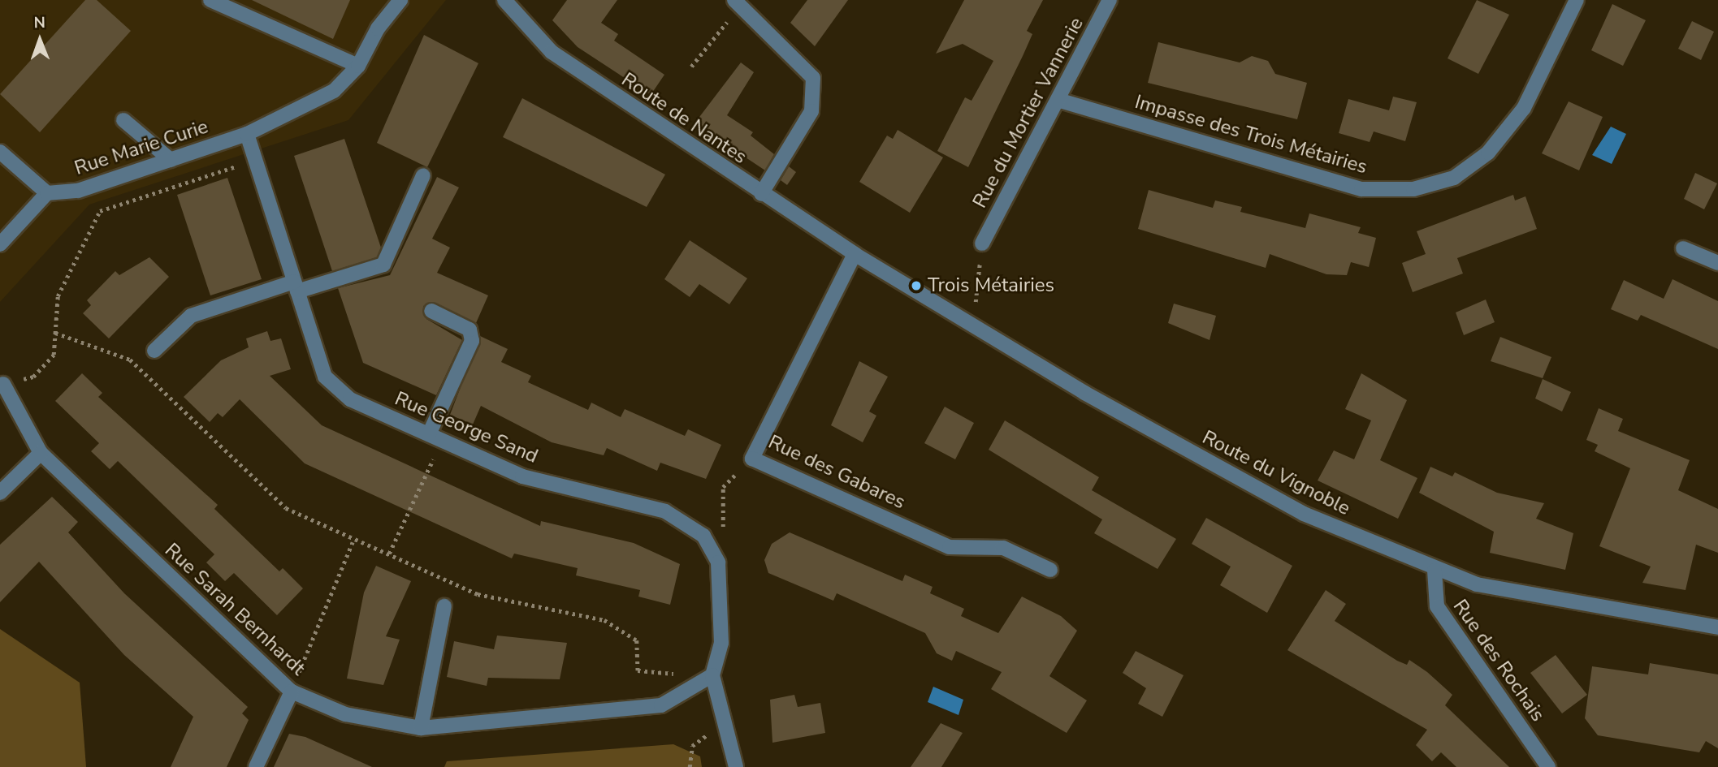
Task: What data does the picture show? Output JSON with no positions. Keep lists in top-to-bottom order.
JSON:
{
  "streets": {
    "street": [
      "Rue du Mortier Vannerie",
      "Route de Nantes",
      "Impasse des Trois Métairies",
      "Rue Marie Curie",
      "Rue George Sand",
      "Rue des Gabares",
      "Route du Vignoble",
      "Rue Sarah Bernhardt",
      "Rue des Rochais"
    ]
  },
  "crossings": [
    ["Rue du Mortier Vannerie", "Impasse des Trois Métairies"],
    ["Route de Nantes", "Rue des Gabares"],
    ["Route de Nantes", "Route du Vignoble"],
    ["Rue Marie Curie", "Rue George Sand"],
    ["Rue George Sand", "Rue Sarah Bernhardt"],
    ["Rue des Gabares", "Route du Vignoble"],
    ["Route du Vignoble", "Rue des Rochais"]
  ],
  "places": ["Trois Métairies"],
  "north": "top"
}
